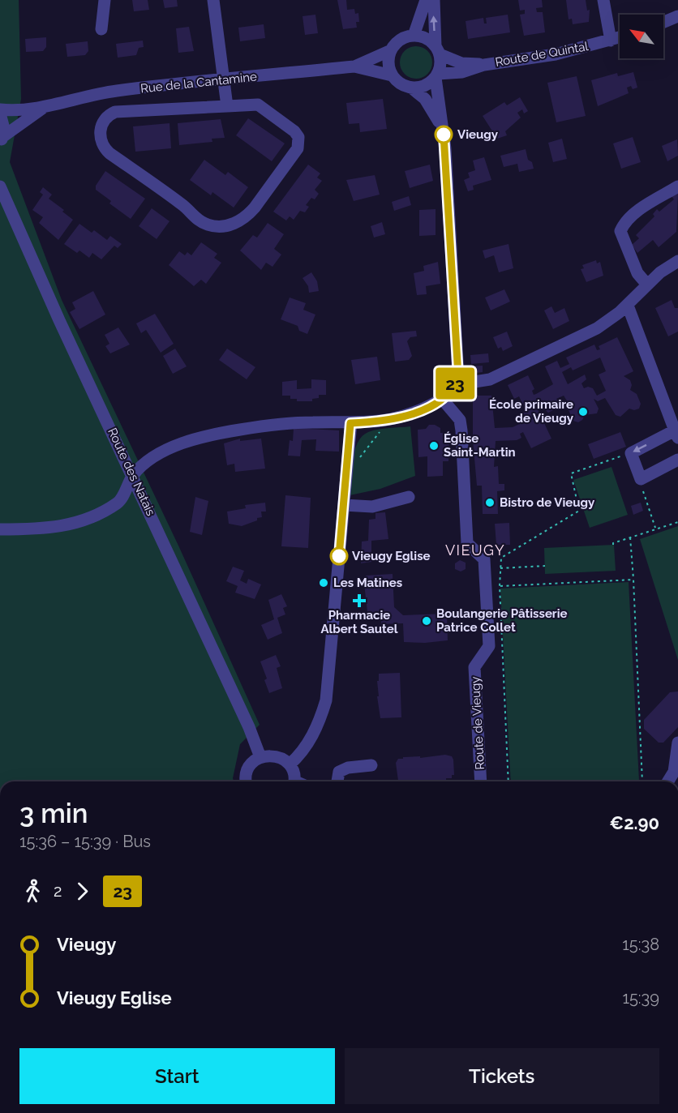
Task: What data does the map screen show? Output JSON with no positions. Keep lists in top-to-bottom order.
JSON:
{
  "streets": {
    "street": [
      "Route de Quintal",
      "Rue de la Cantamine",
      "Route des Natais",
      "Route de Vieugy"
    ]
  },
  "crossings": [
    ["Route de Quintal", "Rue de la Cantamine"]
  ],
  "districts": ["VIEUGY"],
  "places": {
    "other": [
      "Vieugy",
      "École primaire de Vieugy",
      "Église Saint-Martin",
      "Bistro de Vieugy",
      "Vieugy Eglise",
      "Les Matines",
      "Boulangerie Pâtisserie Patrice Collet"
    ],
    "health": ["Pharmacie Albert Sautel"]
  },
  "lines": ["bus line 23"],
  "north": "top left",
  "page": {
    "on_map": "23",
    "heading": ["3 min", "15:36 – 15:39 · Bus", "€2.90"],
    "legs": ["2", "23"],
    "list": [
      {
        "name": "Vieugy",
        "value": "15:38"
      },
      {
        "name": "Vieugy Eglise",
        "value": "15:39"
      }
    ],
    "buttons": ["Start", "Tickets"]
  }
}
